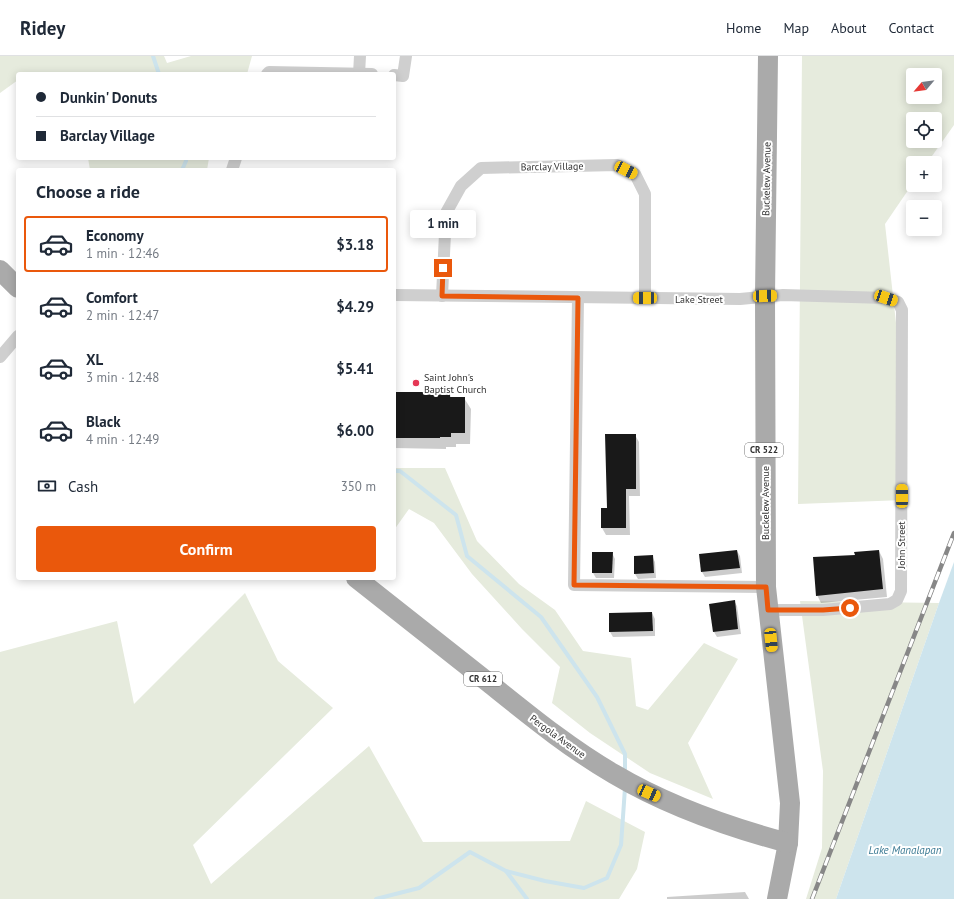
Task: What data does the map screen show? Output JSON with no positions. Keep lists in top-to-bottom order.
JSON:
{
  "streets": {
    "main road": [
      "Buckelew Avenue",
      "CR 522",
      "CR 612",
      "Pergola Avenue"
    ],
    "street": ["Barclay Village", "Lake Street", "John Street"]
  },
  "crossings": [
    ["Barclay Village", "Lake Street"],
    ["Buckelew Avenue", "Lake Street"],
    ["Buckelew Avenue", "John Street"],
    ["Buckelew Avenue", "Pergola Avenue"],
    ["Lake Street", "John Street"]
  ],
  "water": ["Lake Manalapan"],
  "places": ["Saint John's Baptist Church"],
  "north": "bottom left",
  "page": {
    "header": "Ridey",
    "nav": [
      "Home",
      "Map",
      "About",
      "Contact"
    ],
    "map_buttons": ["+", "−"],
    "banner": ["Dunkin' Donuts", "Barclay Village"],
    "heading": "Choose a ride",
    "bubble": "1 min",
    "list": [
      {
        "name": "Economy",
        "note": "1 min · 12:46",
        "value": "$3.18"
      },
      {
        "name": "Comfort",
        "note": "2 min · 12:47",
        "value": "$4.29"
      },
      {
        "name": "XL",
        "note": "3 min · 12:48",
        "value": "$5.41"
      },
      {
        "name": "Black",
        "note": "4 min · 12:49",
        "value": "$6.00"
      }
    ],
    "pay": ["Cash", "350 m"],
    "buttons": "Confirm"
  }
}
